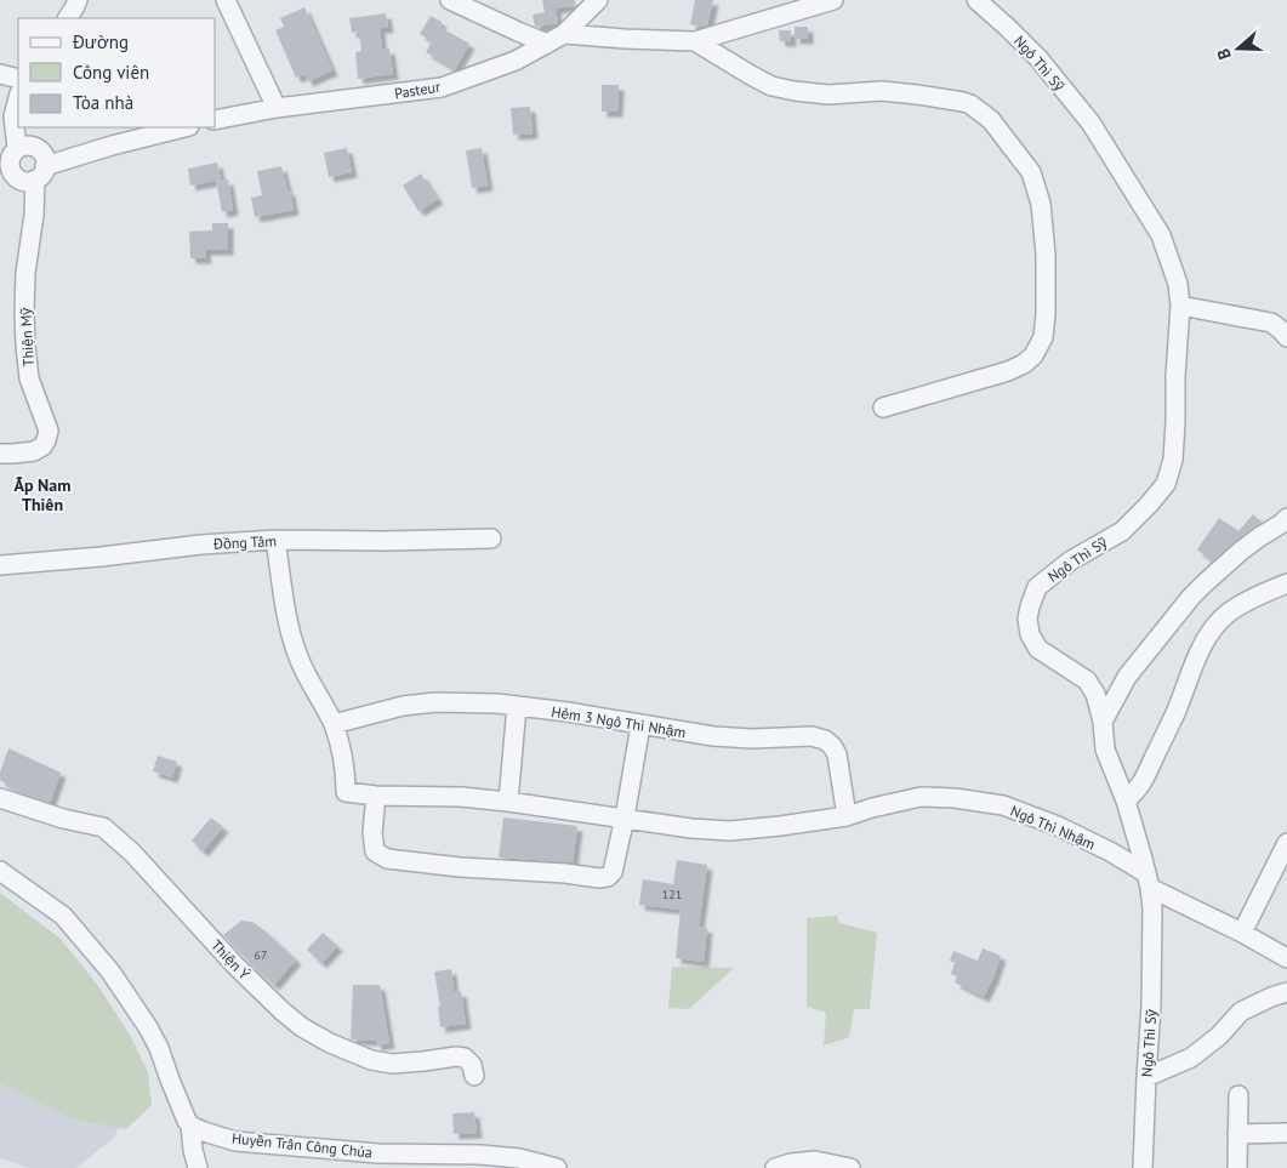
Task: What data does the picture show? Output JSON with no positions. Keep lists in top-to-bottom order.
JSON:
{
  "streets": {
    "street": [
      "Ngô Thì Sỹ",
      "Pasteur",
      "Thiện Mỹ",
      "Đồng Tâm",
      "Hẻm 3 Ngô Thì Nhậm",
      "Ngô Thì Nhậm",
      "Thiện Ý",
      "Huyền Trân Công Chúa"
    ]
  },
  "crossings": [
    ["Ngô Thì Sỹ", "Ngô Thì Nhậm"],
    ["Hẻm 3 Ngô Thì Nhậm", "Ngô Thì Nhậm"]
  ],
  "districts": ["Ấp Nam Thiên"],
  "house_numbers": ["121", "67"],
  "legend": ["Đường", "Công viên", "Tòa nhà"],
  "north": "left"
}
